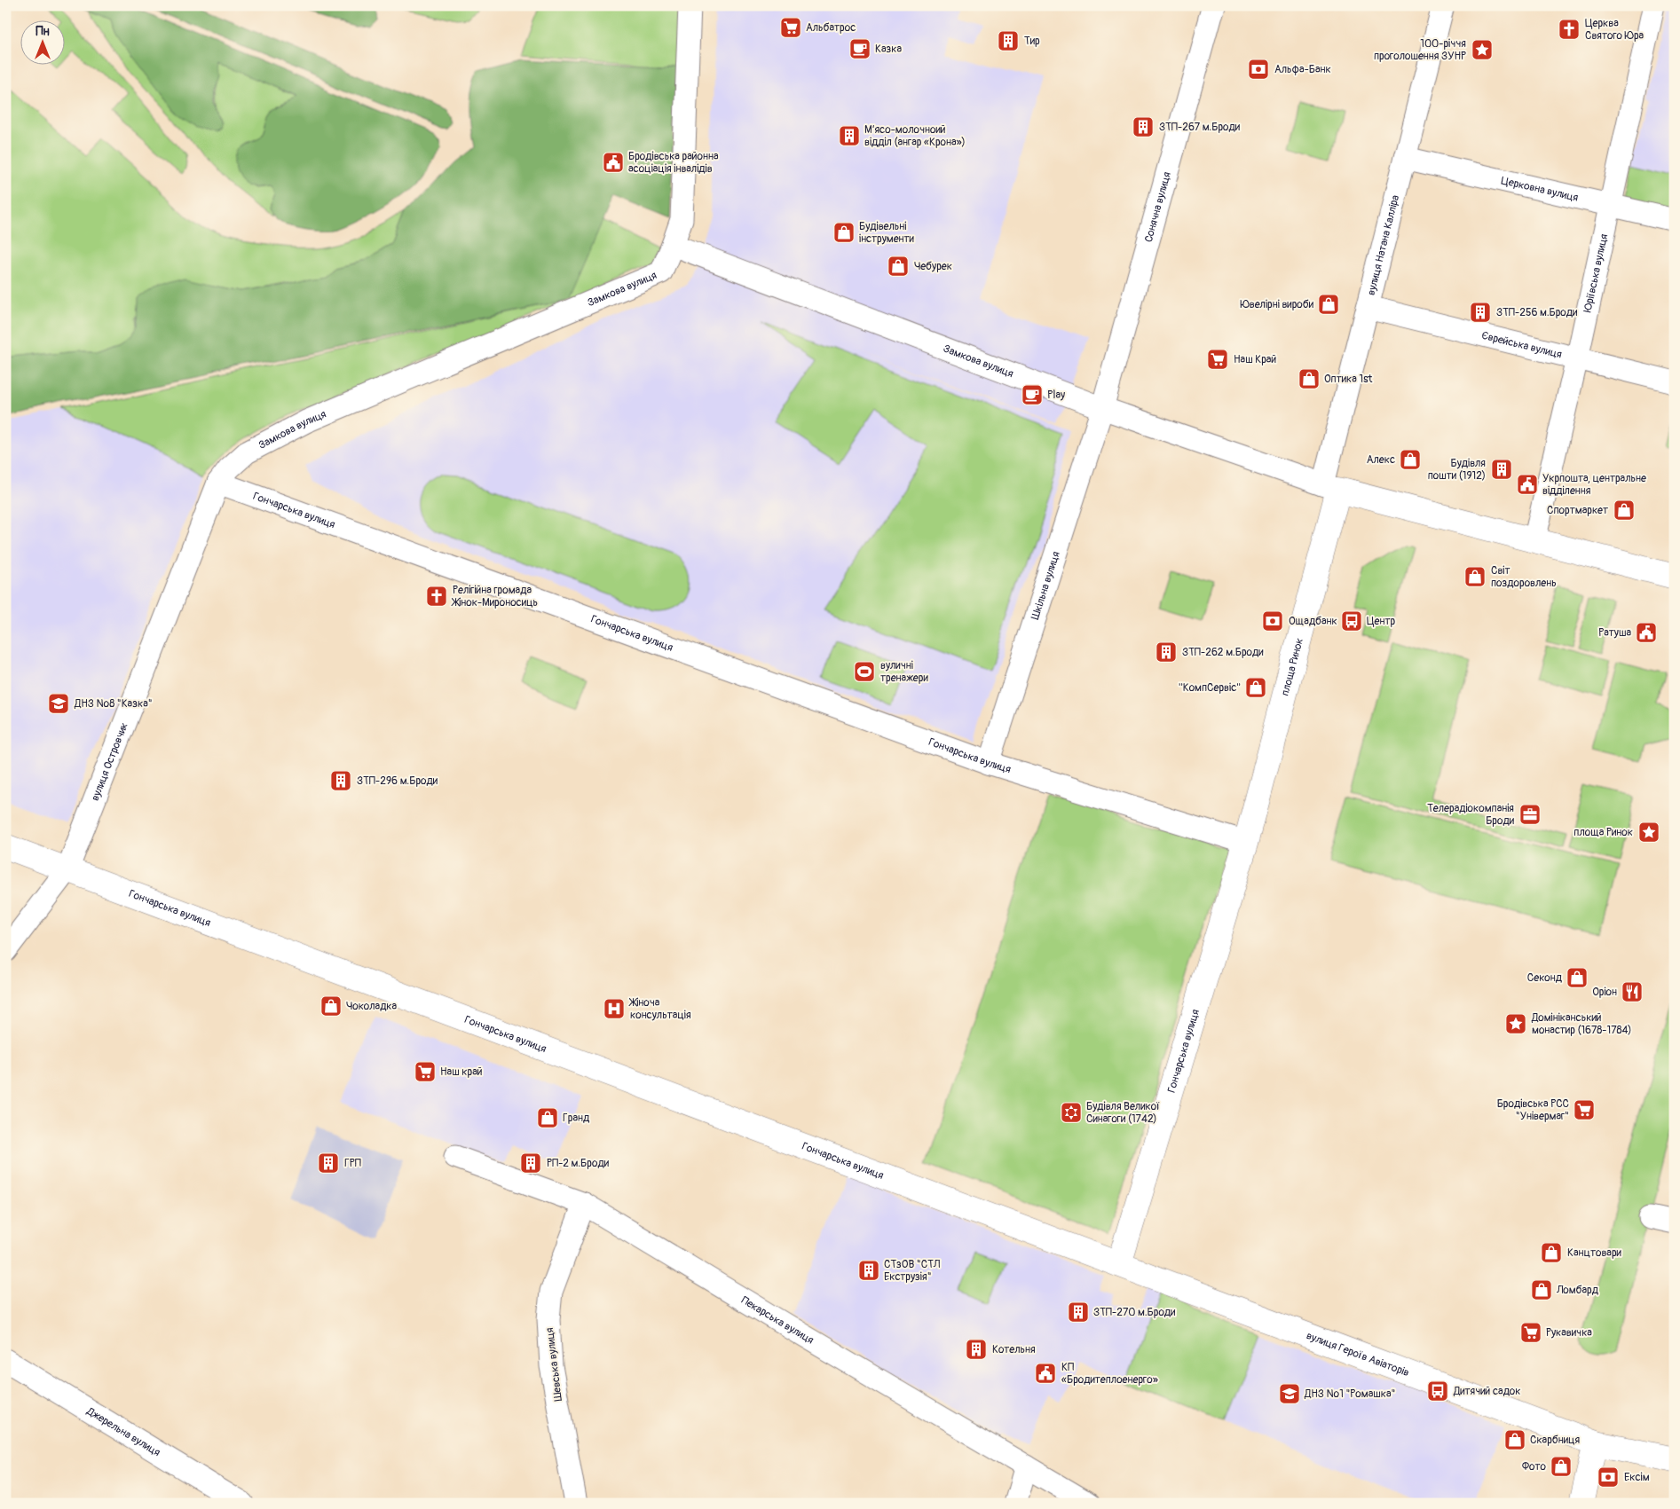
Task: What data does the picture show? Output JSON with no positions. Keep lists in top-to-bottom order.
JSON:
{
  "streets": {
    "main road": ["Гончарська вулиця", "площа Ринок", "вулиця Героїв Авіаторів"],
    "street": [
      "Церковна вулиця",
      "Сонячна вулиця",
      "вулиця Натана Калліра",
      "Юріївська вулиця",
      "Замкова вулиця",
      "Єврейська вулиця",
      "Шкільна вулиця",
      "вулиця Островчик",
      "Пекарська вулиця",
      "Шевська вулиця",
      "Джерельна вулиця"
    ]
  },
  "crossings": [
    ["Церковна вулиця", "вулиця Натана Калліра"],
    ["Церковна вулиця", "Юріївська вулиця"],
    ["Сонячна вулиця", "Замкова вулиця"],
    ["Сонячна вулиця", "Шкільна вулиця"],
    ["вулиця Натана Калліра", "Єврейська вулиця"],
    ["вулиця Натана Калліра", "площа Ринок"],
    ["Юріївська вулиця", "Єврейська вулиця"],
    ["Замкова вулиця", "Гончарська вулиця"],
    ["Замкова вулиця", "Шкільна вулиця"],
    ["Замкова вулиця", "вулиця Островчик"],
    ["Гончарська вулиця", "Шкільна вулиця"],
    ["Гончарська вулиця", "площа Ринок"],
    ["Гончарська вулиця", "вулиця Островчик"],
    ["Гончарська вулиця", "вулиця Героїв Авіаторів"],
    ["Пекарська вулиця", "Шевська вулиця"]
  ],
  "places": {
    "supermarket": [
      "Альбатрос",
      "Наш Край",
      "Наш край",
      "Бродівська РСС \"Універмаг\"",
      "Рукавичка"
    ],
    "church": ["Церква Святого Юра", "Релігійна громада Жінок-Мироносиць"],
    "building": [
      "Тир",
      "ЗТП-267 м.Броди",
      "М’ясо-молочноий відділ (ангар «Крона»)",
      "ЗТП-256 м.Броди",
      "Будівля пошти (1912)",
      "ЗТП-262 м.Броди",
      "ЗТП-296 м.Броди",
      "ГРП",
      "РП-2 м.Броди",
      "СТзОВ \"СТЛ Екструзія\"",
      "ЗТП-270 м.Броди",
      "Котельня"
    ],
    "cafe": ["Казка", "Play"],
    "place": ["100-річчя проголошення ЗУНР", "площа Ринок", "Домініканський монастир (1678-1784)"],
    "bank": ["Альфа-Банк", "Ощадбанк", "Ексім"],
    "public building": [
      "Бродівська районна асоціація інвалідів",
      "Укрпошта, центральне відділення",
      "Ратуша",
      "КП «Бродитеплоенерго»"
    ],
    "shop": [
      "Будівельні інструменти",
      "Чебурек",
      "Ювелірні вироби",
      "Оптика 1st",
      "Алекс",
      "Спортмаркет",
      "Світ поздоровлень",
      "''КомпСервіс''",
      "Секонд",
      "Чоколадка",
      "Гранд",
      "Канцтовари",
      "Ломбард",
      "Скарбниця",
      "Фото"
    ],
    "bus stop": ["Центр", "Дитячий садок"],
    "sports": ["вуличні тренажери"],
    "school or university": ["ДНЗ №8 \"Казка\"", "ДНЗ №1 \"Ромашка\""],
    "office": ["Телерадіокомпанія Броди"],
    "restaurant": ["Оріон"],
    "hospital": ["Жіноча консультація"],
    "synagogue": ["Будівля Великої Синагоги (1742)"]
  },
  "north": "top"
}
